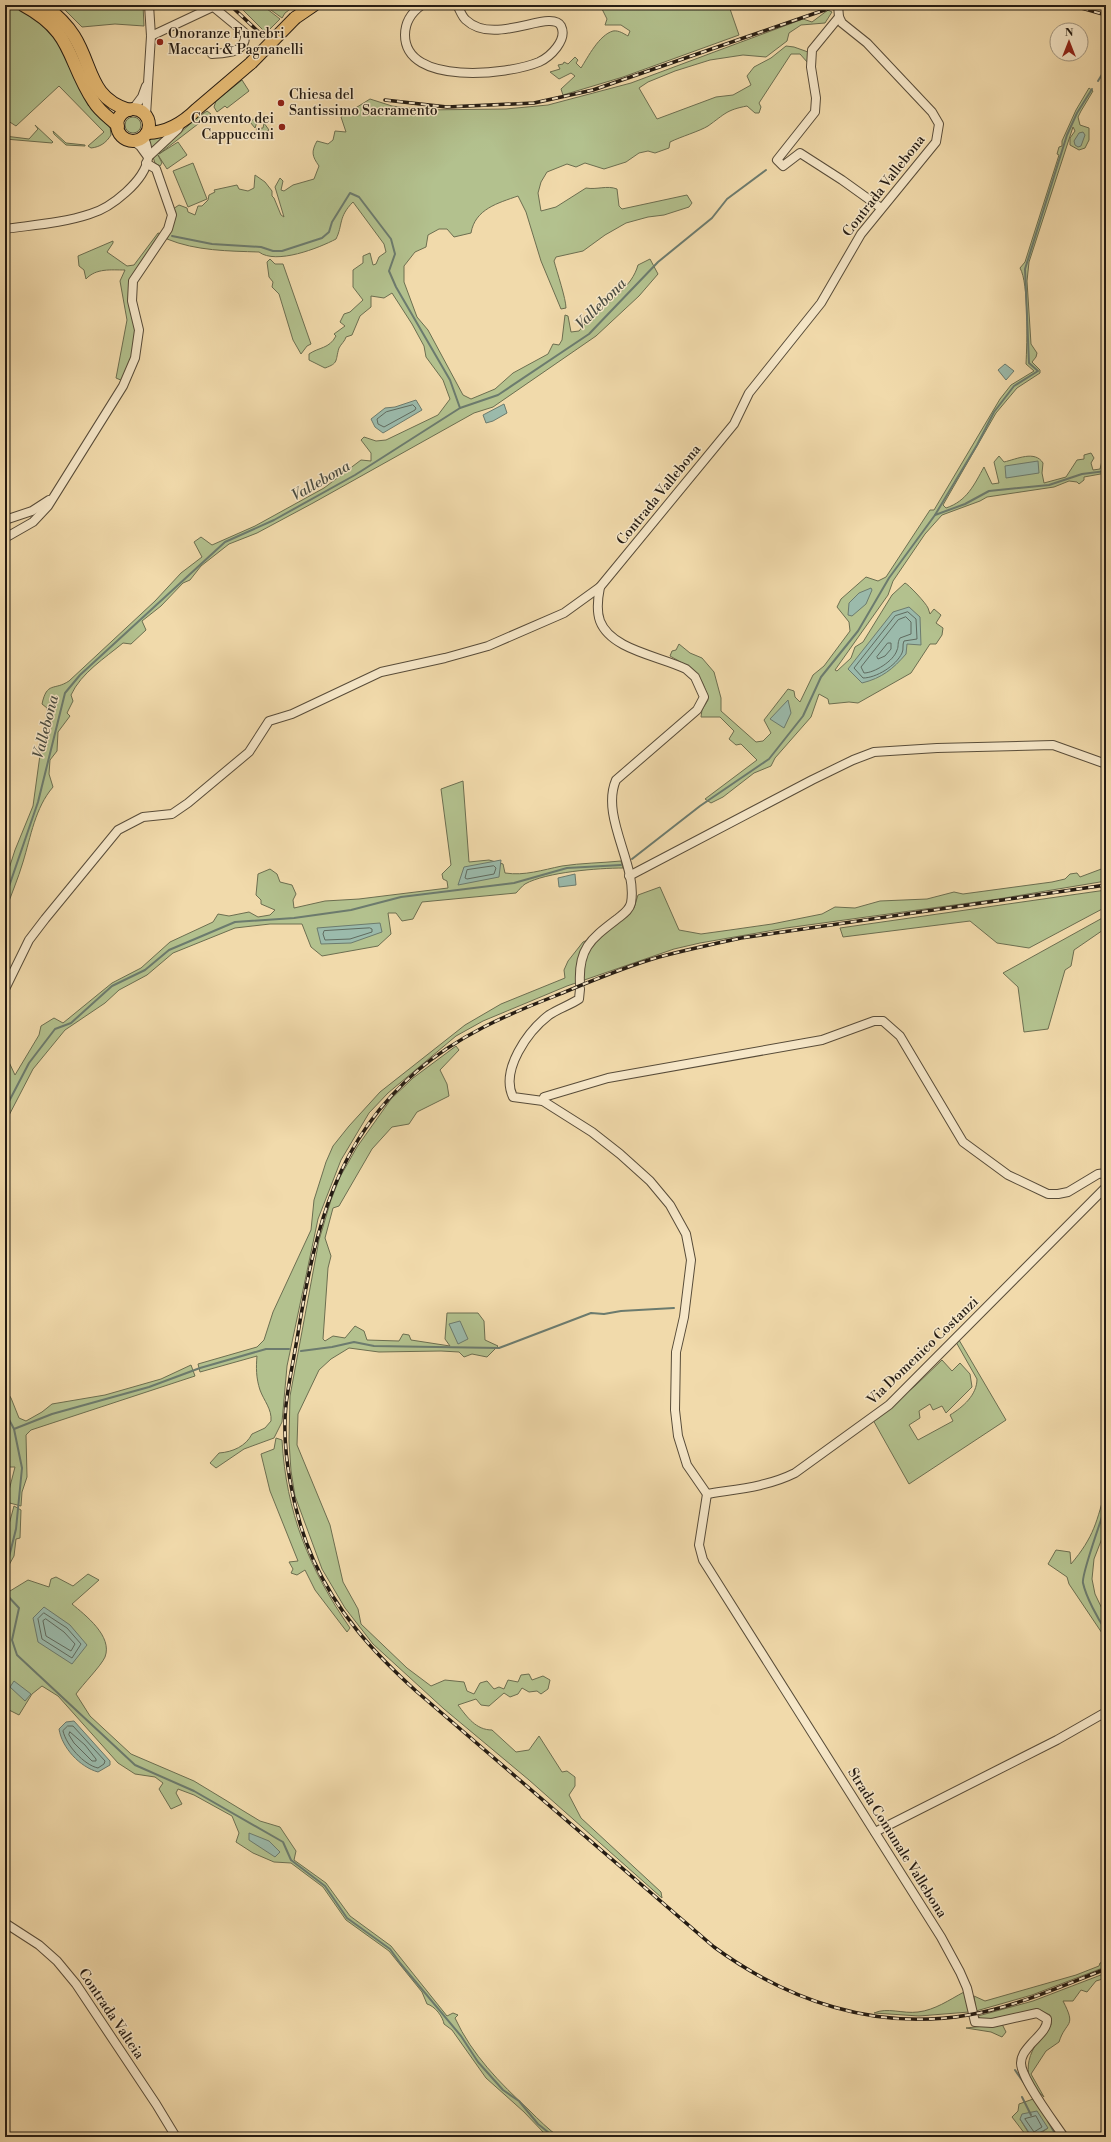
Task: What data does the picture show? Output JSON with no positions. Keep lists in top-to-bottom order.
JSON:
{
  "streets": {
    "street": [
      "Contrada Vallebona",
      "Via Domenico Costanzi",
      "Strada Comunale Vallebona",
      "Contrada Valteia"
    ]
  },
  "crossings": [
    ["Via Domenico Costanzi", "Strada Comunale Vallebona"]
  ],
  "water": ["Vallebona"],
  "places": ["Onoranze Funebri Maccari & Pagnanelli", "Chiesa del Santissimo Sacramento", "Convento dei Cappuccini"],
  "north": "top"
}
